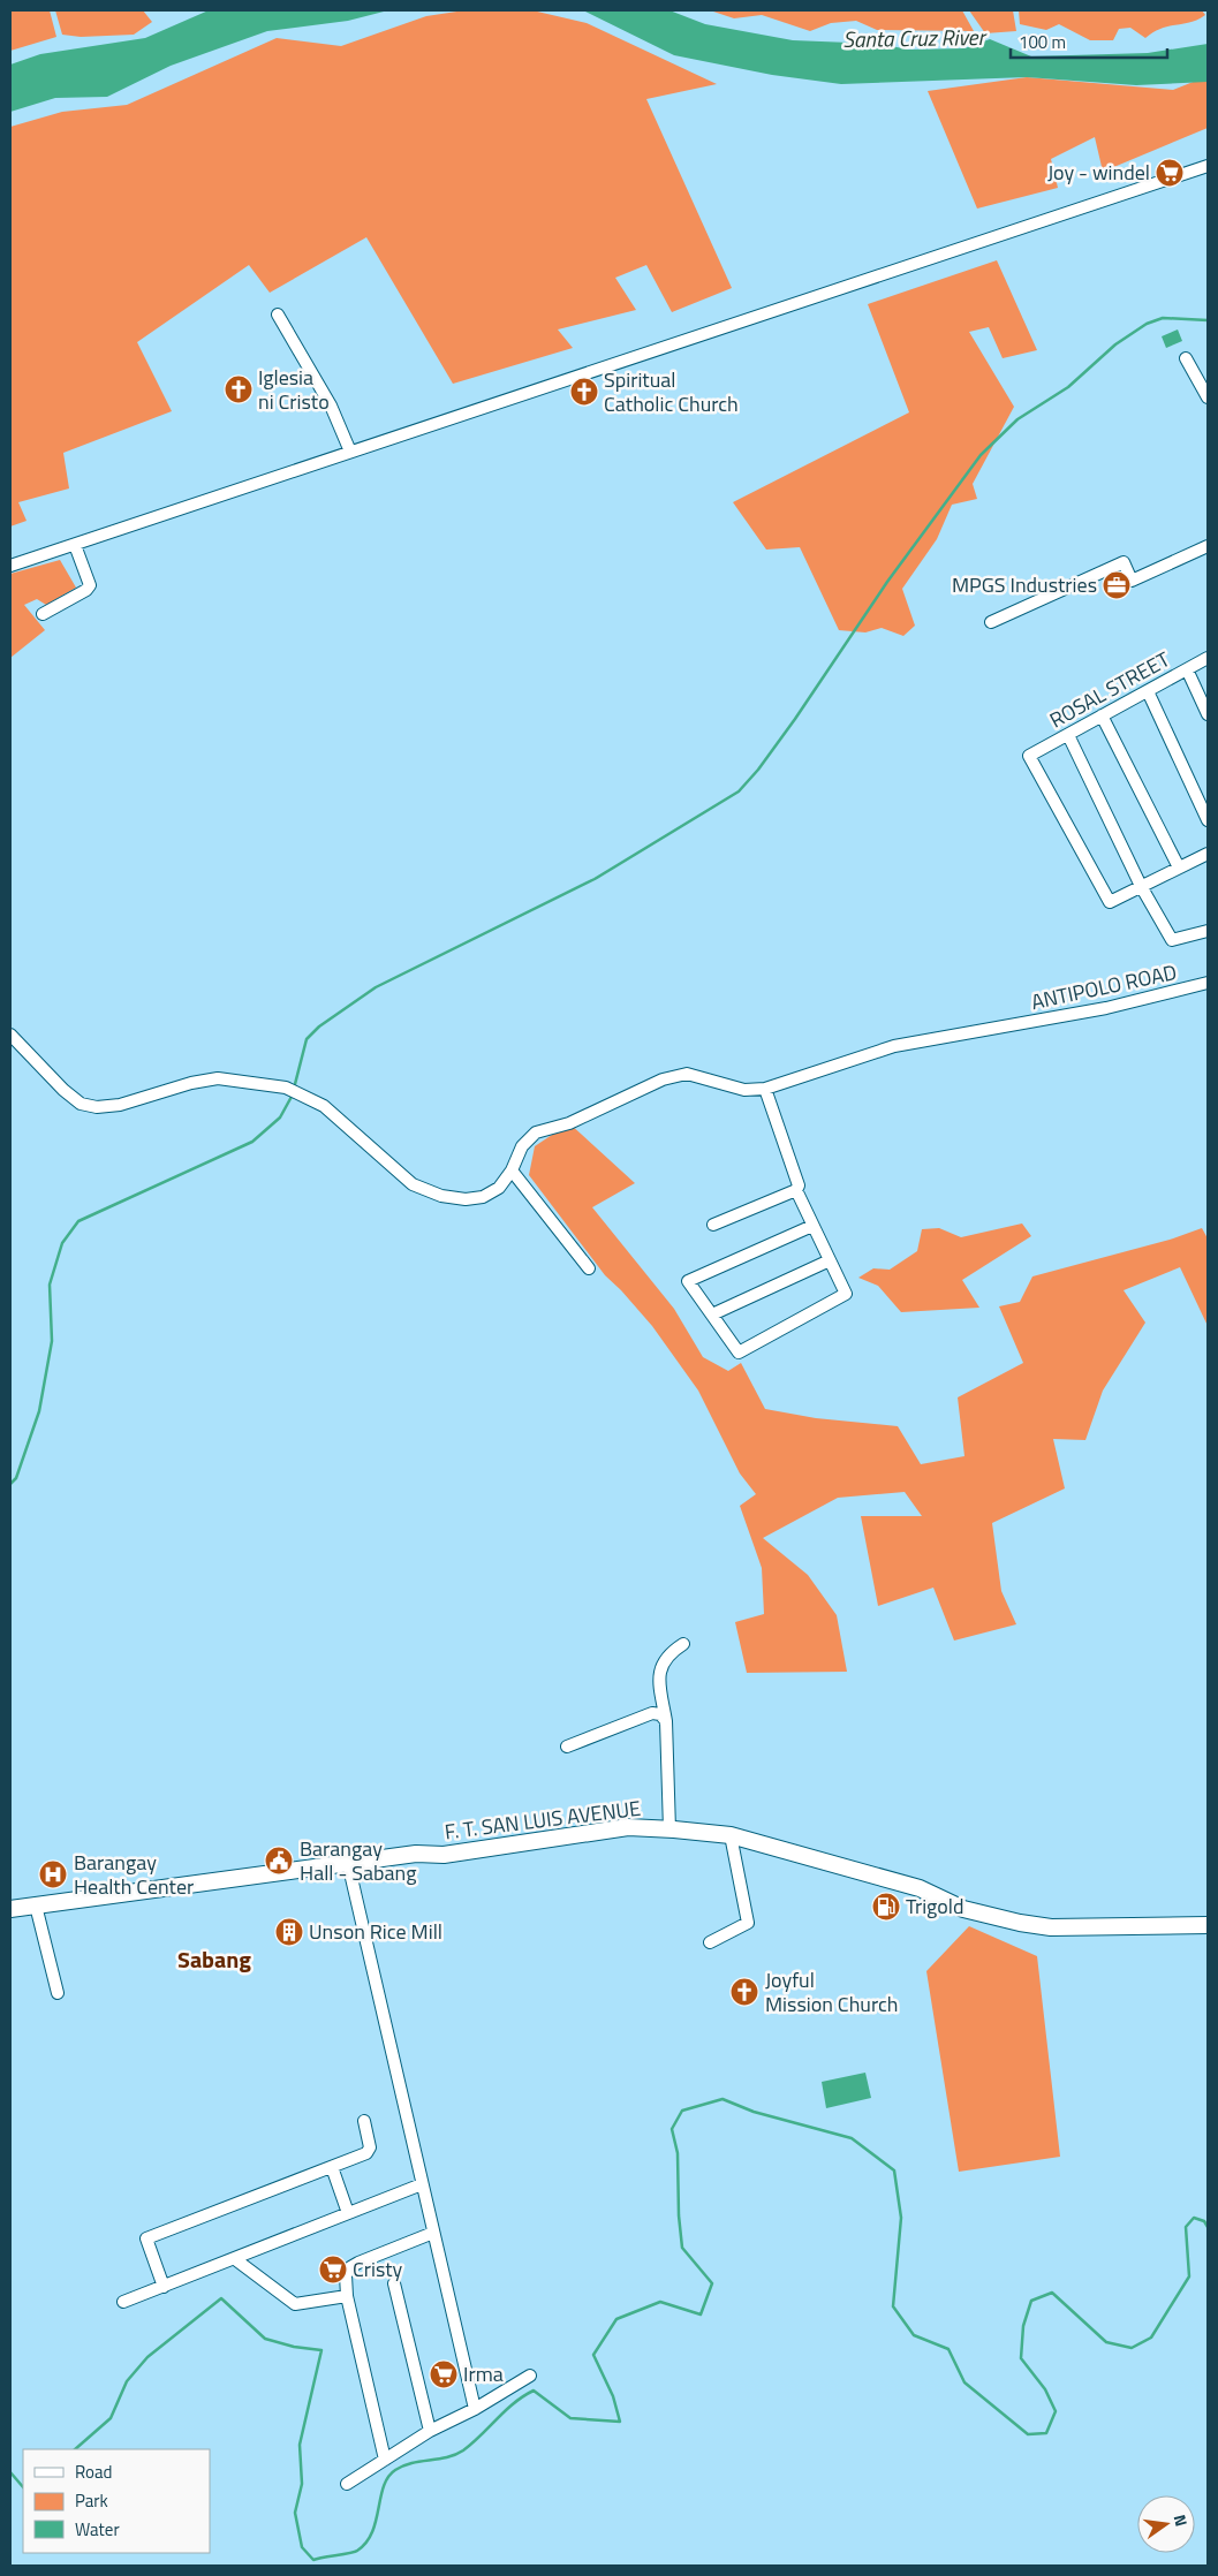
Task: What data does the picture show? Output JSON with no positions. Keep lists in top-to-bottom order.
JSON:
{
  "streets": {
    "main road": ["F. T. SAN LUIS AVENUE"],
    "street": ["ROSAL STREET", "ANTIPOLO ROAD"]
  },
  "districts": ["Sabang"],
  "water": ["Santa Cruz River"],
  "places": {
    "supermarket": ["Joy - windel", "Cristy", "Irma"],
    "church": ["Iglesia ni Cristo", "Spiritual Catholic Church", "Joyful Mission Church"],
    "office": ["MPGS Industries"],
    "public building": ["Barangay Hall - Sabang"],
    "hospital": ["Barangay Health Center"],
    "fuel station": ["Trigold"],
    "building": ["Unson Rice Mill"]
  },
  "legend": ["Road", "Park", "Water"],
  "scale_bar": "100 m",
  "north": "right"
}
